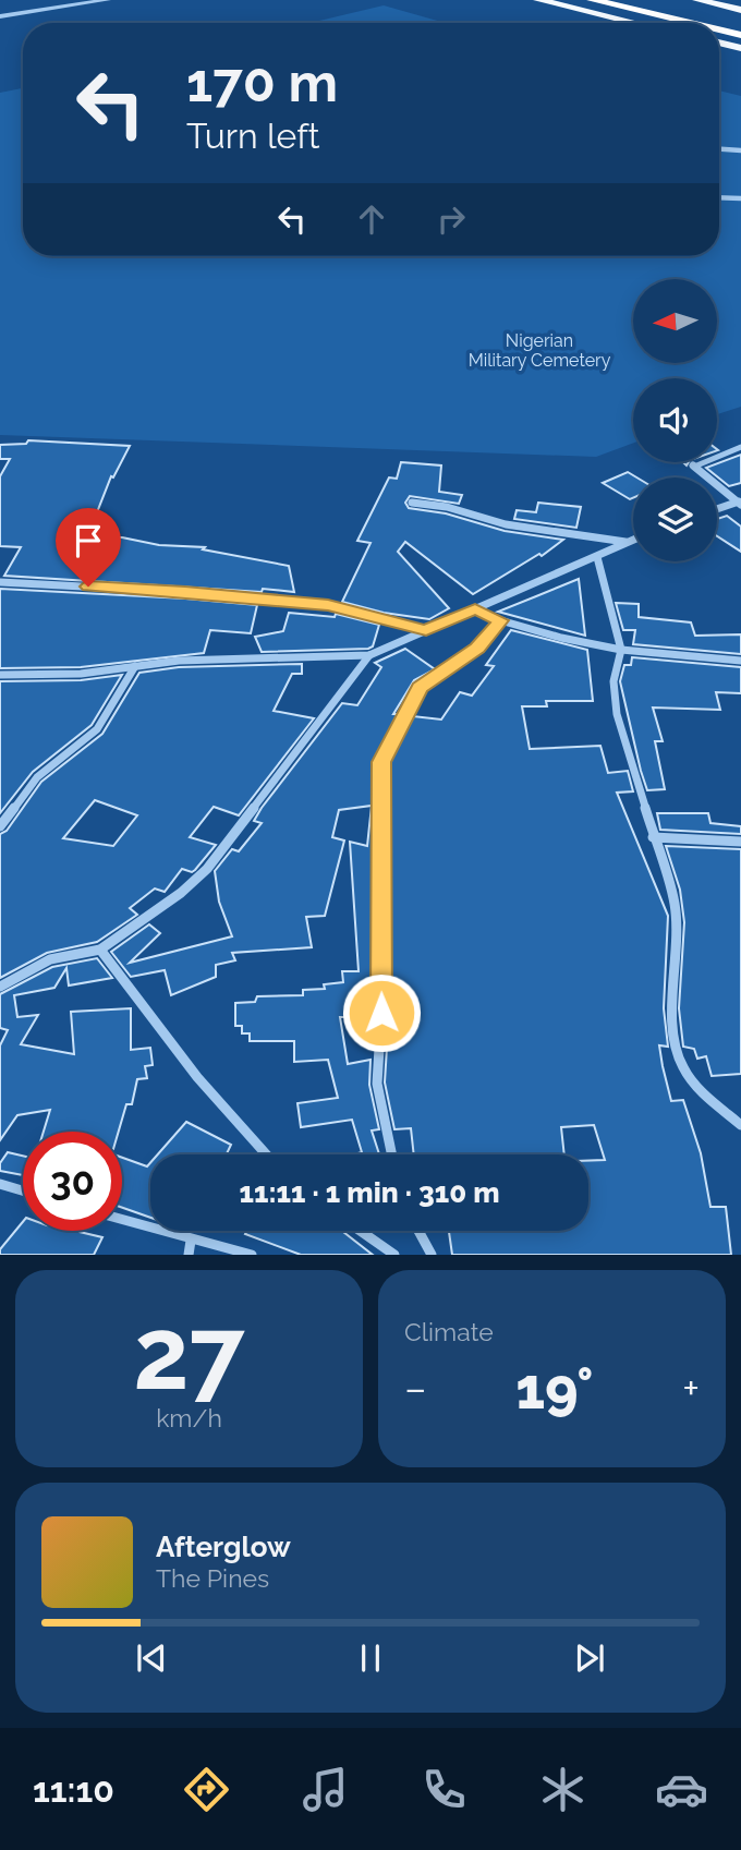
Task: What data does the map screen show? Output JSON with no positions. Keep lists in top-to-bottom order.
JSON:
{
  "parks": ["Nigerian Military Cemetery"],
  "north": "left",
  "page": {
    "turn": ["170 m", "Turn left"],
    "limit": "30",
    "trip": "11:11 · 1 min · 310 m",
    "tile": [
      ["27", "km/h"],
      "Climate"
    ],
    "heat": ["−", "19°", "+"],
    "song": ["Afterglow", "The Pines"],
    "tabs": "11:10"
  }
}
